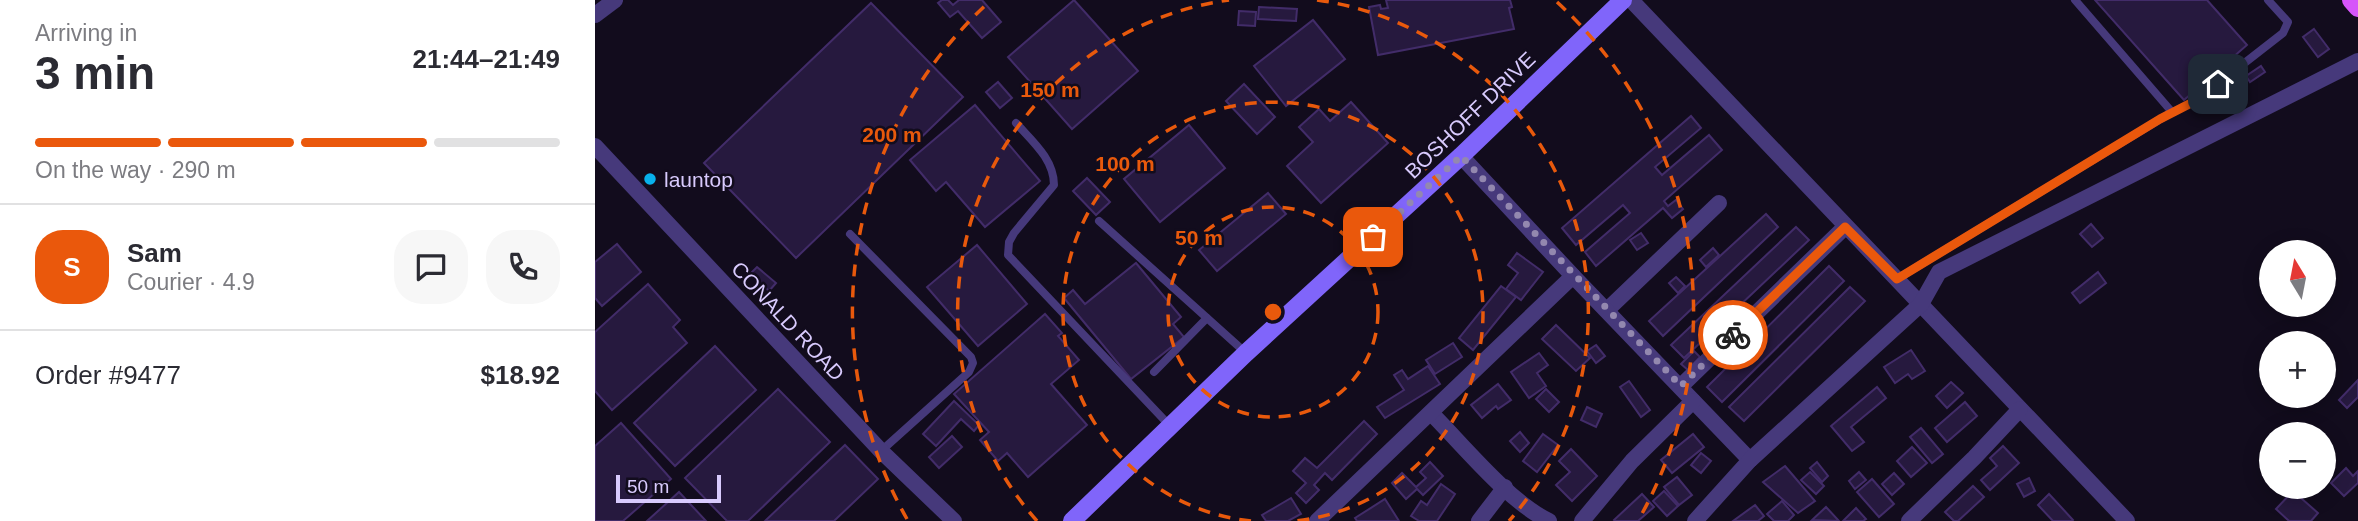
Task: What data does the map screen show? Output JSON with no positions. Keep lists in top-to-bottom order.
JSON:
{
  "streets": {
    "main road": ["BOSHOFF DRIVE"],
    "street": ["CONALD ROAD"]
  },
  "places": ["launtop"],
  "scale_bar": "50 m",
  "north": "top",
  "page": {
    "heading": ["3 min", "Arriving in", "21:44–21:49"],
    "panel": [
      "Sam",
      "Courier · 4.9",
      "Order #9477",
      "$18.92"
    ],
    "bar": "On the way · 290 m",
    "round": "S",
    "map_buttons": ["+", "−"],
    "scale": "50 m"
  },
  "rings": [
    "150 m",
    "200 m",
    "100 m",
    "50 m"
  ]
}
